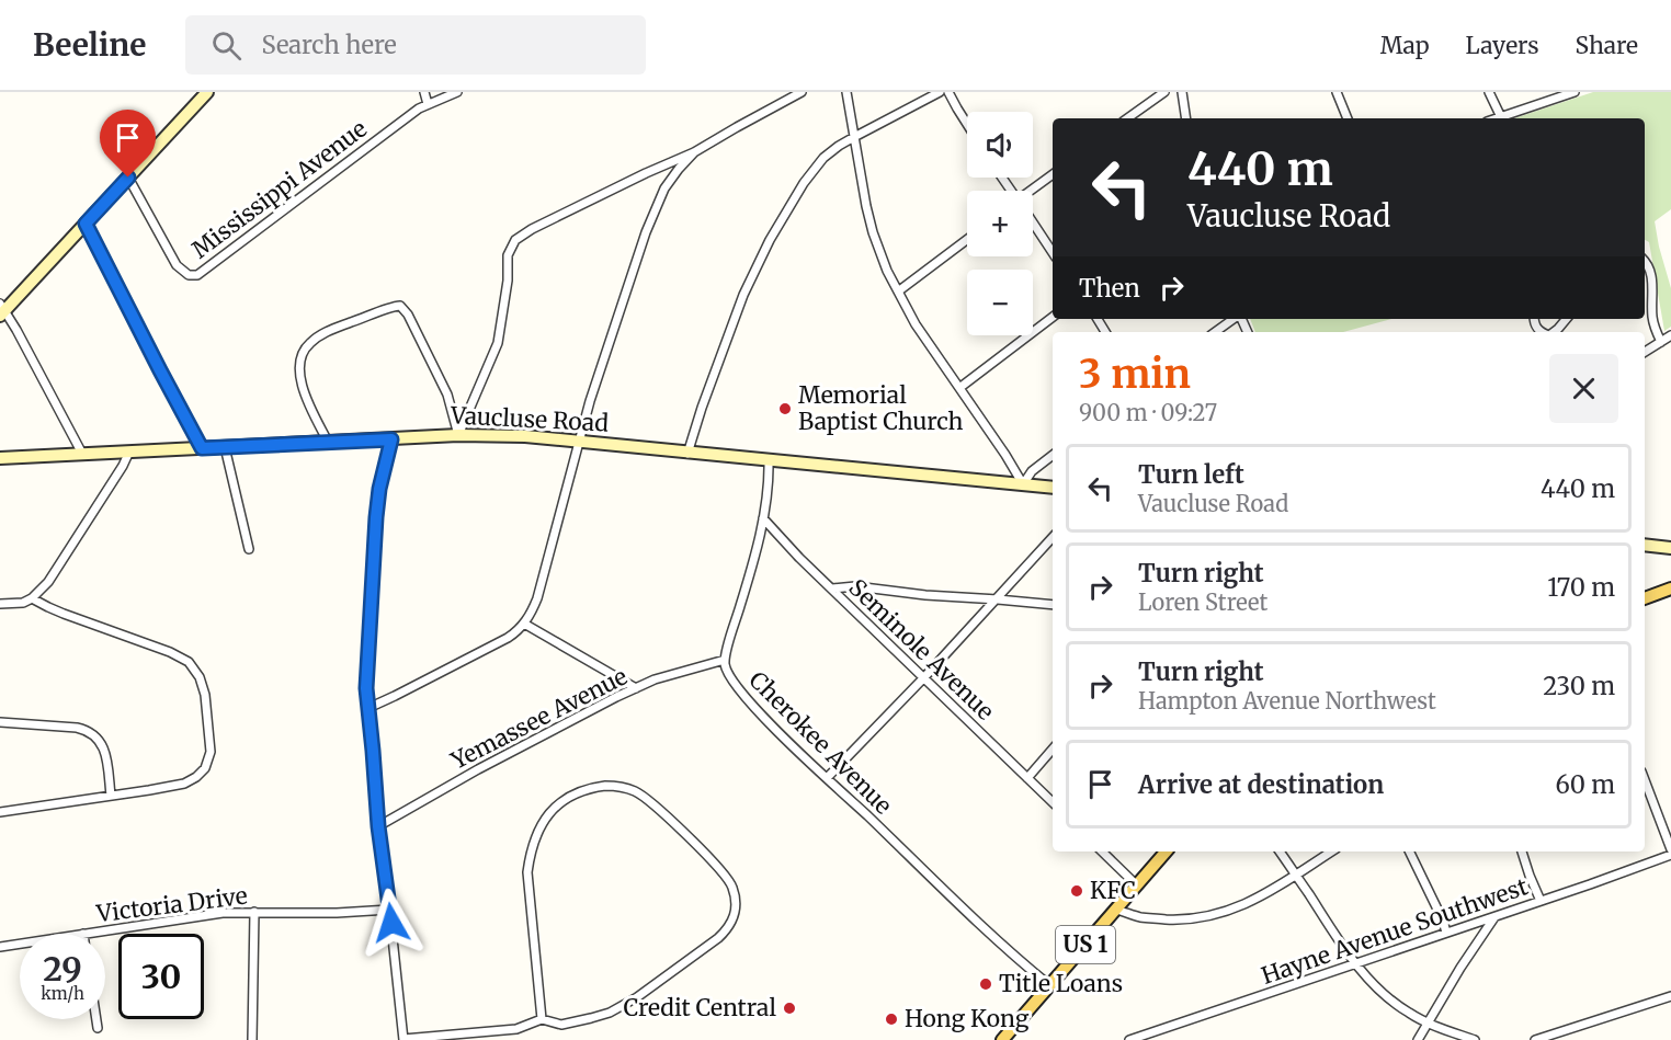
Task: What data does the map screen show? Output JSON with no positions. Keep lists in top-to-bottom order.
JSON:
{
  "streets": {
    "main road": ["US 1"],
    "street": [
      "Mississippi Avenue",
      "Vaucluse Road",
      "Seminole Avenue",
      "Yemassee Avenue",
      "Cherokee Avenue",
      "Victoria Drive",
      "Hayne Avenue Southwest"
    ]
  },
  "crossings": [
    ["Vaucluse Road", "Cherokee Avenue"],
    ["Seminole Avenue", "Cherokee Avenue"],
    ["Yemassee Avenue", "Cherokee Avenue"],
    ["Cherokee Avenue", "US 1"]
  ],
  "places": [
    "Memorial Baptist Church",
    "KFC",
    "Title Loans",
    "Credit Central",
    "Hong Kong"
  ],
  "page": {
    "header": "Beeline",
    "search": "Search here",
    "nav": ["Map", "Layers", "Share"],
    "map_buttons": ["+", "−"],
    "turn": ["440 m", "Vaucluse Road"],
    "then": "Then",
    "heading": ["3 min", "900 m · 09:27"],
    "list": [
      {
        "name": "Turn left",
        "note": "Vaucluse Road",
        "value": "440 m"
      },
      {
        "name": "Turn right",
        "note": "Loren Street",
        "value": "170 m"
      },
      {
        "name": "Turn right",
        "note": "Hampton Avenue Northwest",
        "value": "230 m"
      },
      {
        "name": "Arrive at destination",
        "value": "60 m"
      }
    ],
    "speed": "29 km/h",
    "limit": "30"
  }
}
